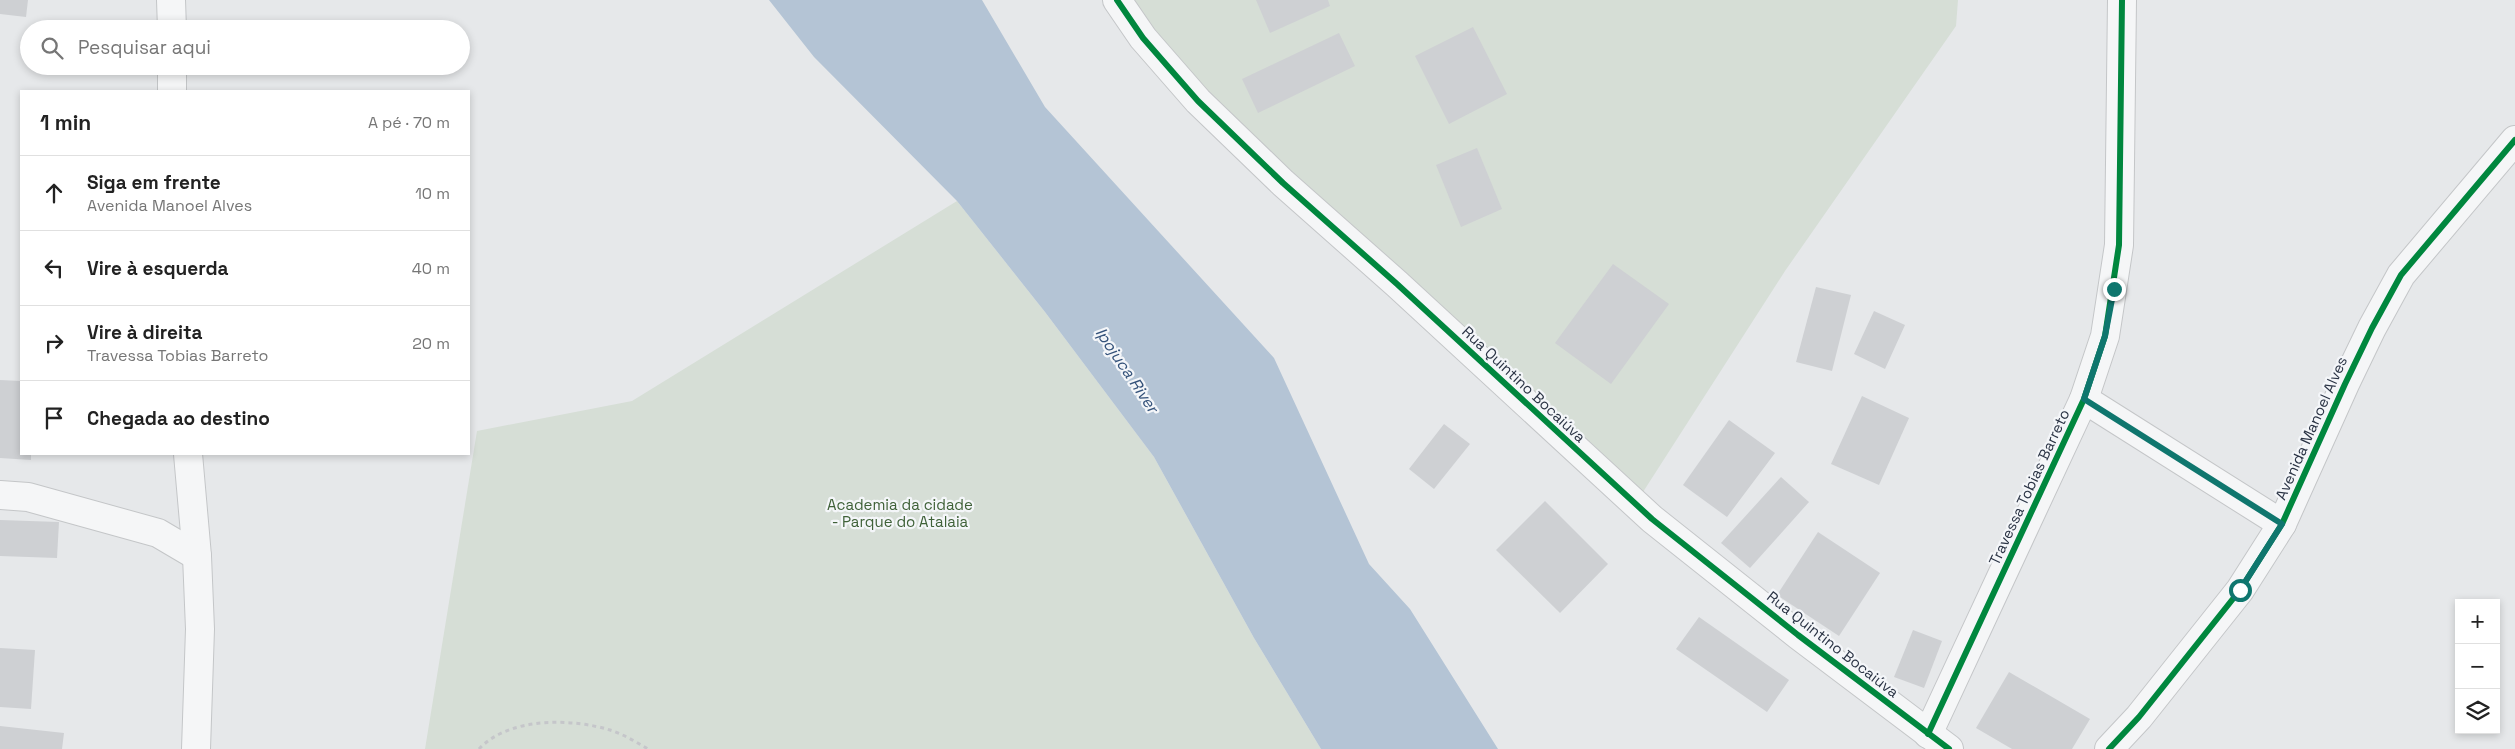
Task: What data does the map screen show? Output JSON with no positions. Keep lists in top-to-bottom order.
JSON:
{
  "streets": {
    "street": ["Rua Quintino Bocaiúva", "Avenida Manoel Alves", "Travessa Tobias Barreto"]
  },
  "crossings": [
    ["Rua Quintino Bocaiúva", "Travessa Tobias Barreto"]
  ],
  "water": ["Ipojuca River"],
  "parks": ["Academia da cidade - Parque do Atalaia"],
  "page": {
    "search": "Pesquisar aqui",
    "heading": ["1 min", "A pé · 70 m"],
    "list": [
      ["Siga em frente", "Avenida Manoel Alves", "10 m"],
      ["Vire à esquerda", "40 m"],
      ["Vire à direita", "Travessa Tobias Barreto", "20 m"],
      "Chegada ao destino"
    ],
    "map_buttons": ["+", "−"]
  }
}
